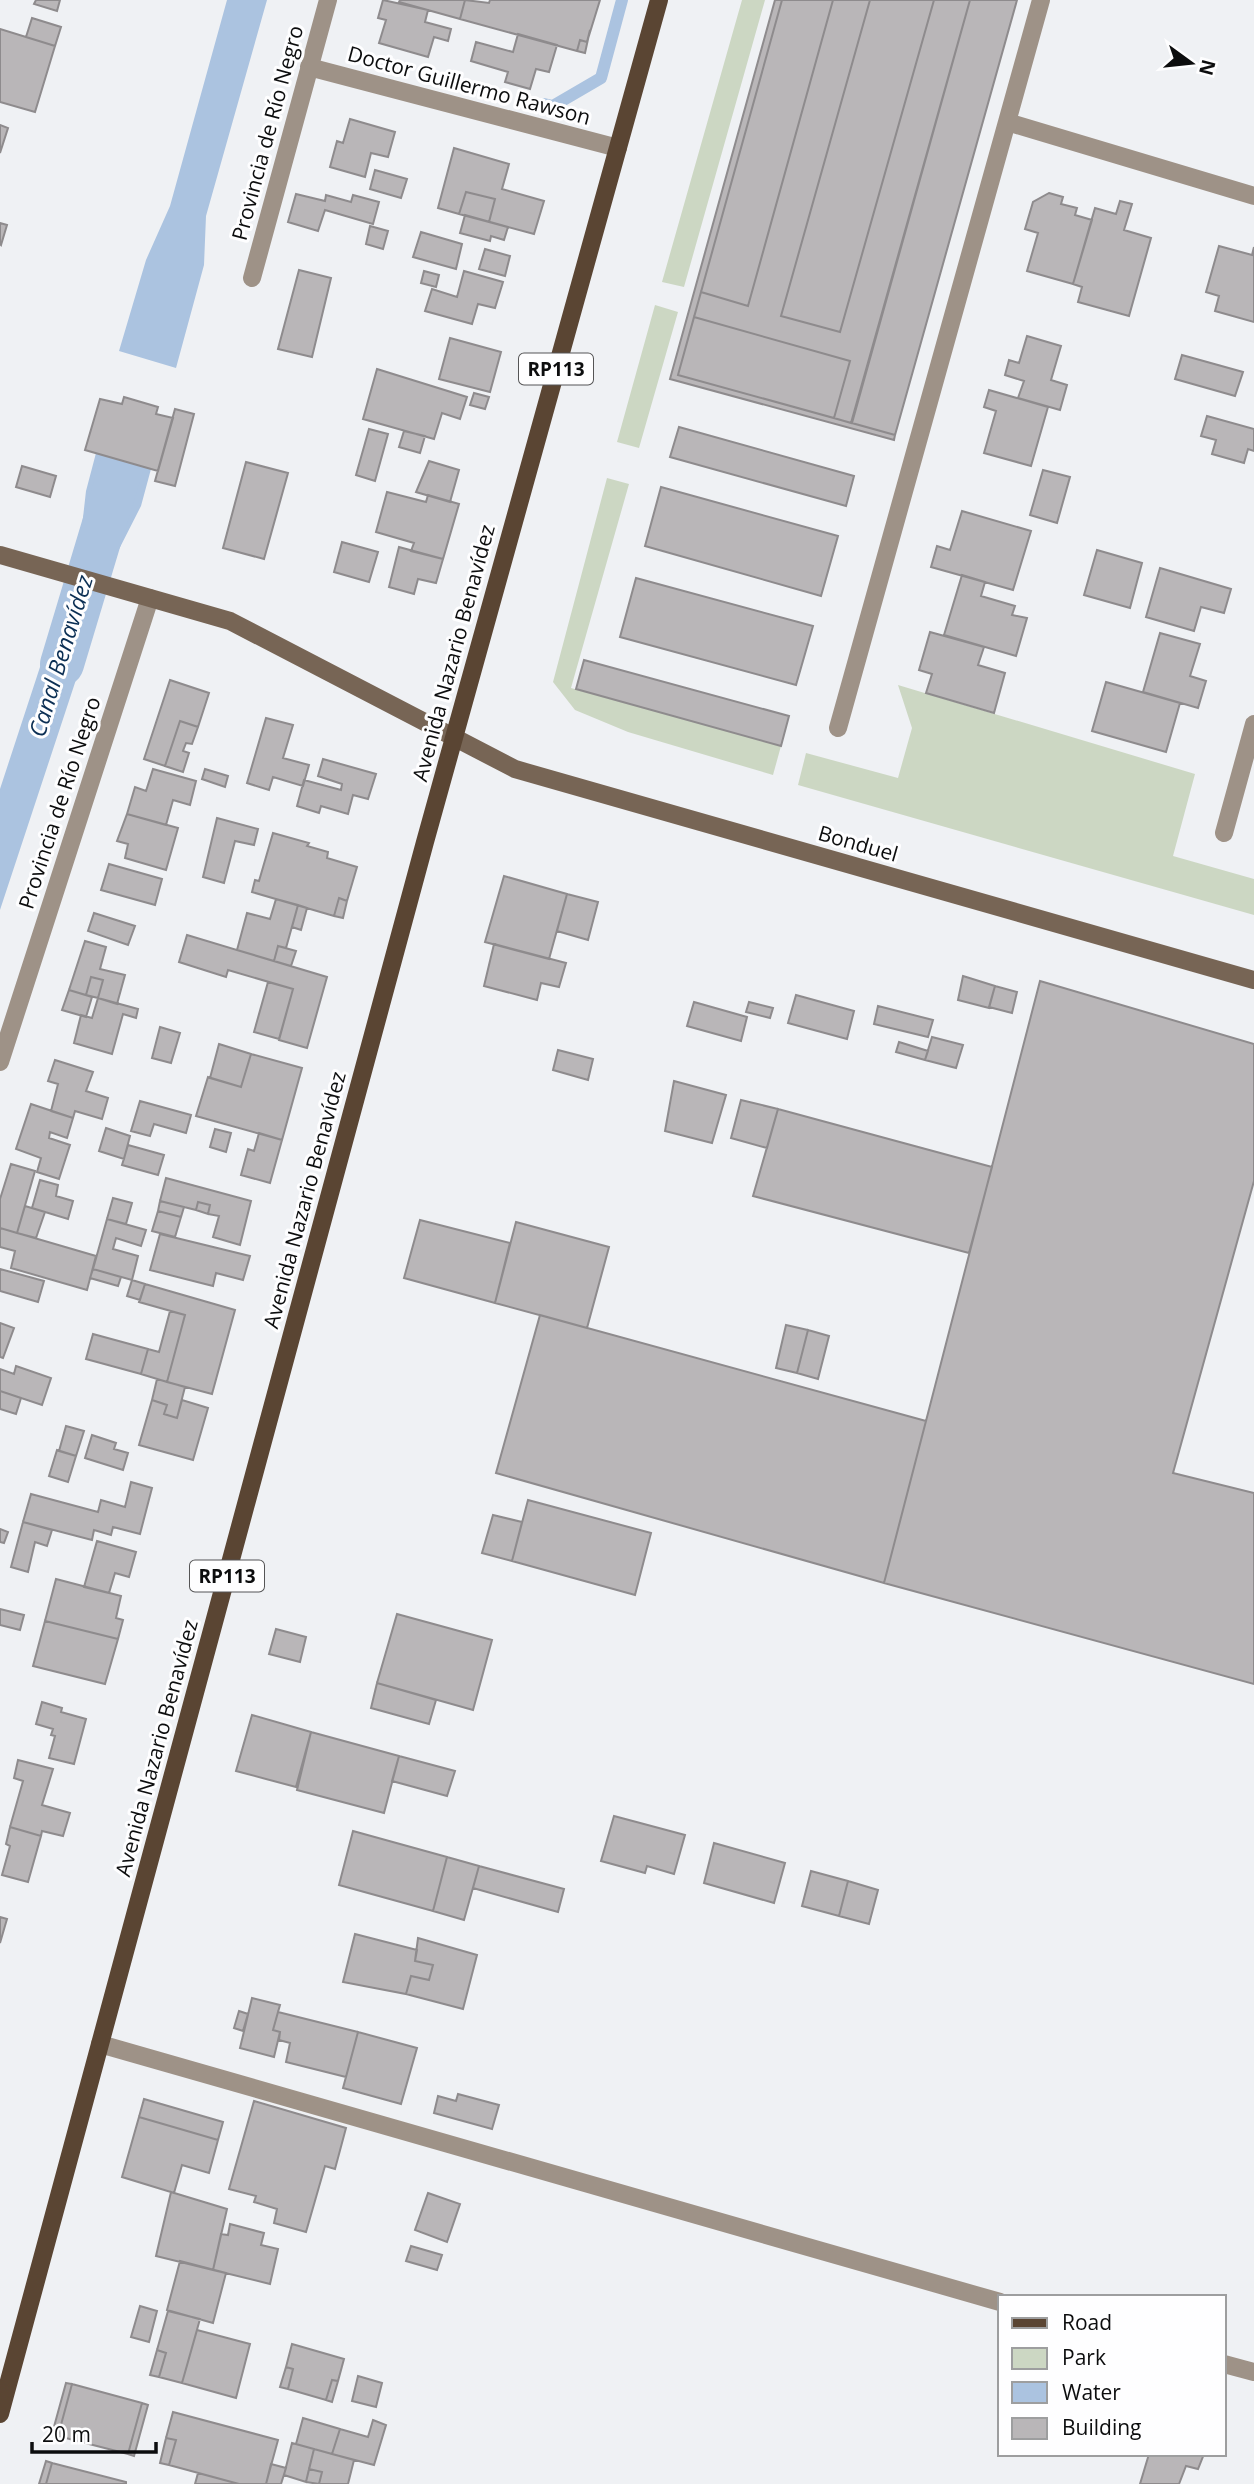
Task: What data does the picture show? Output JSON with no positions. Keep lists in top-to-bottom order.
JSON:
{
  "streets": {
    "main road": ["RP113", "Avenida Nazario Benavídez", "Bonduel"],
    "street": ["Doctor Guillermo Rawson", "Provincia de Río Negro"]
  },
  "crossings": [
    ["Doctor Guillermo Rawson", "Provincia de Río Negro"],
    ["Doctor Guillermo Rawson", "Avenida Nazario Benavídez"],
    ["Provincia de Río Negro", "Bonduel"],
    ["Avenida Nazario Benavídez", "Bonduel"]
  ],
  "water": ["Canal Benavídez"],
  "legend": [
    "Road",
    "Park",
    "Water",
    "Building"
  ],
  "scale_bar": "20 m",
  "north": "right"
}
